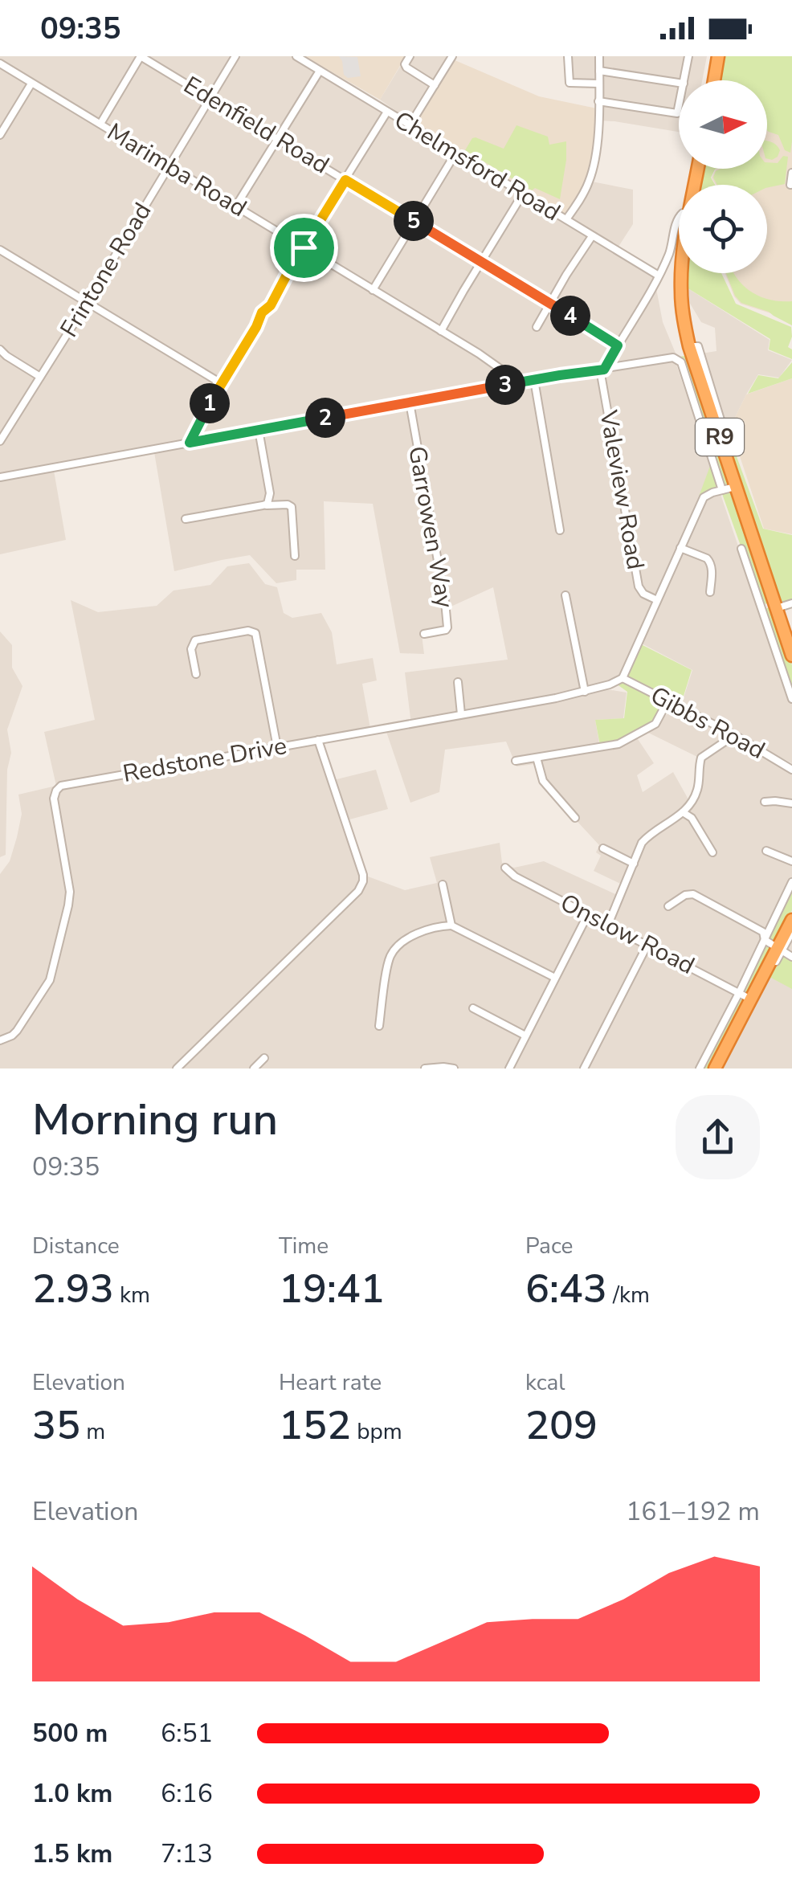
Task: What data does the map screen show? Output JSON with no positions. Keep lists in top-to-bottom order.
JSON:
{
  "streets": {
    "highway": ["R9"],
    "street": [
      "Edenfield Road",
      "Chelmsford Road",
      "Marimba Road",
      "Frintone Road",
      "Valeview Road",
      "Garrowen Way",
      "Gibbs Road",
      "Redstone Drive",
      "Onslow Road"
    ]
  },
  "crossings": [
    ["Edenfield Road", "Frintone Road"],
    ["Marimba Road", "Frintone Road"],
    ["Gibbs Road", "Redstone Drive"]
  ],
  "north": "right",
  "page": {
    "status": "09:35",
    "pins": [
      "5",
      "4",
      "3",
      "1",
      "2"
    ],
    "heading": ["Morning run", "09:35"],
    "stats": [
      ["Distance", "2.93 km"],
      ["Time", "19:41"],
      ["Pace", "6:43 /km"],
      ["Elevation", "35 m"],
      ["Heart rate", "152 bpm"],
      ["kcal", "209"]
    ],
    "chart": ["Elevation", "161–192 m"],
    "list": [
      {
        "name": "500 m",
        "note": "6:51"
      },
      {
        "name": "1.0 km",
        "note": "6:16"
      },
      {
        "name": "1.5 km",
        "note": "7:13"
      }
    ]
  }
}
